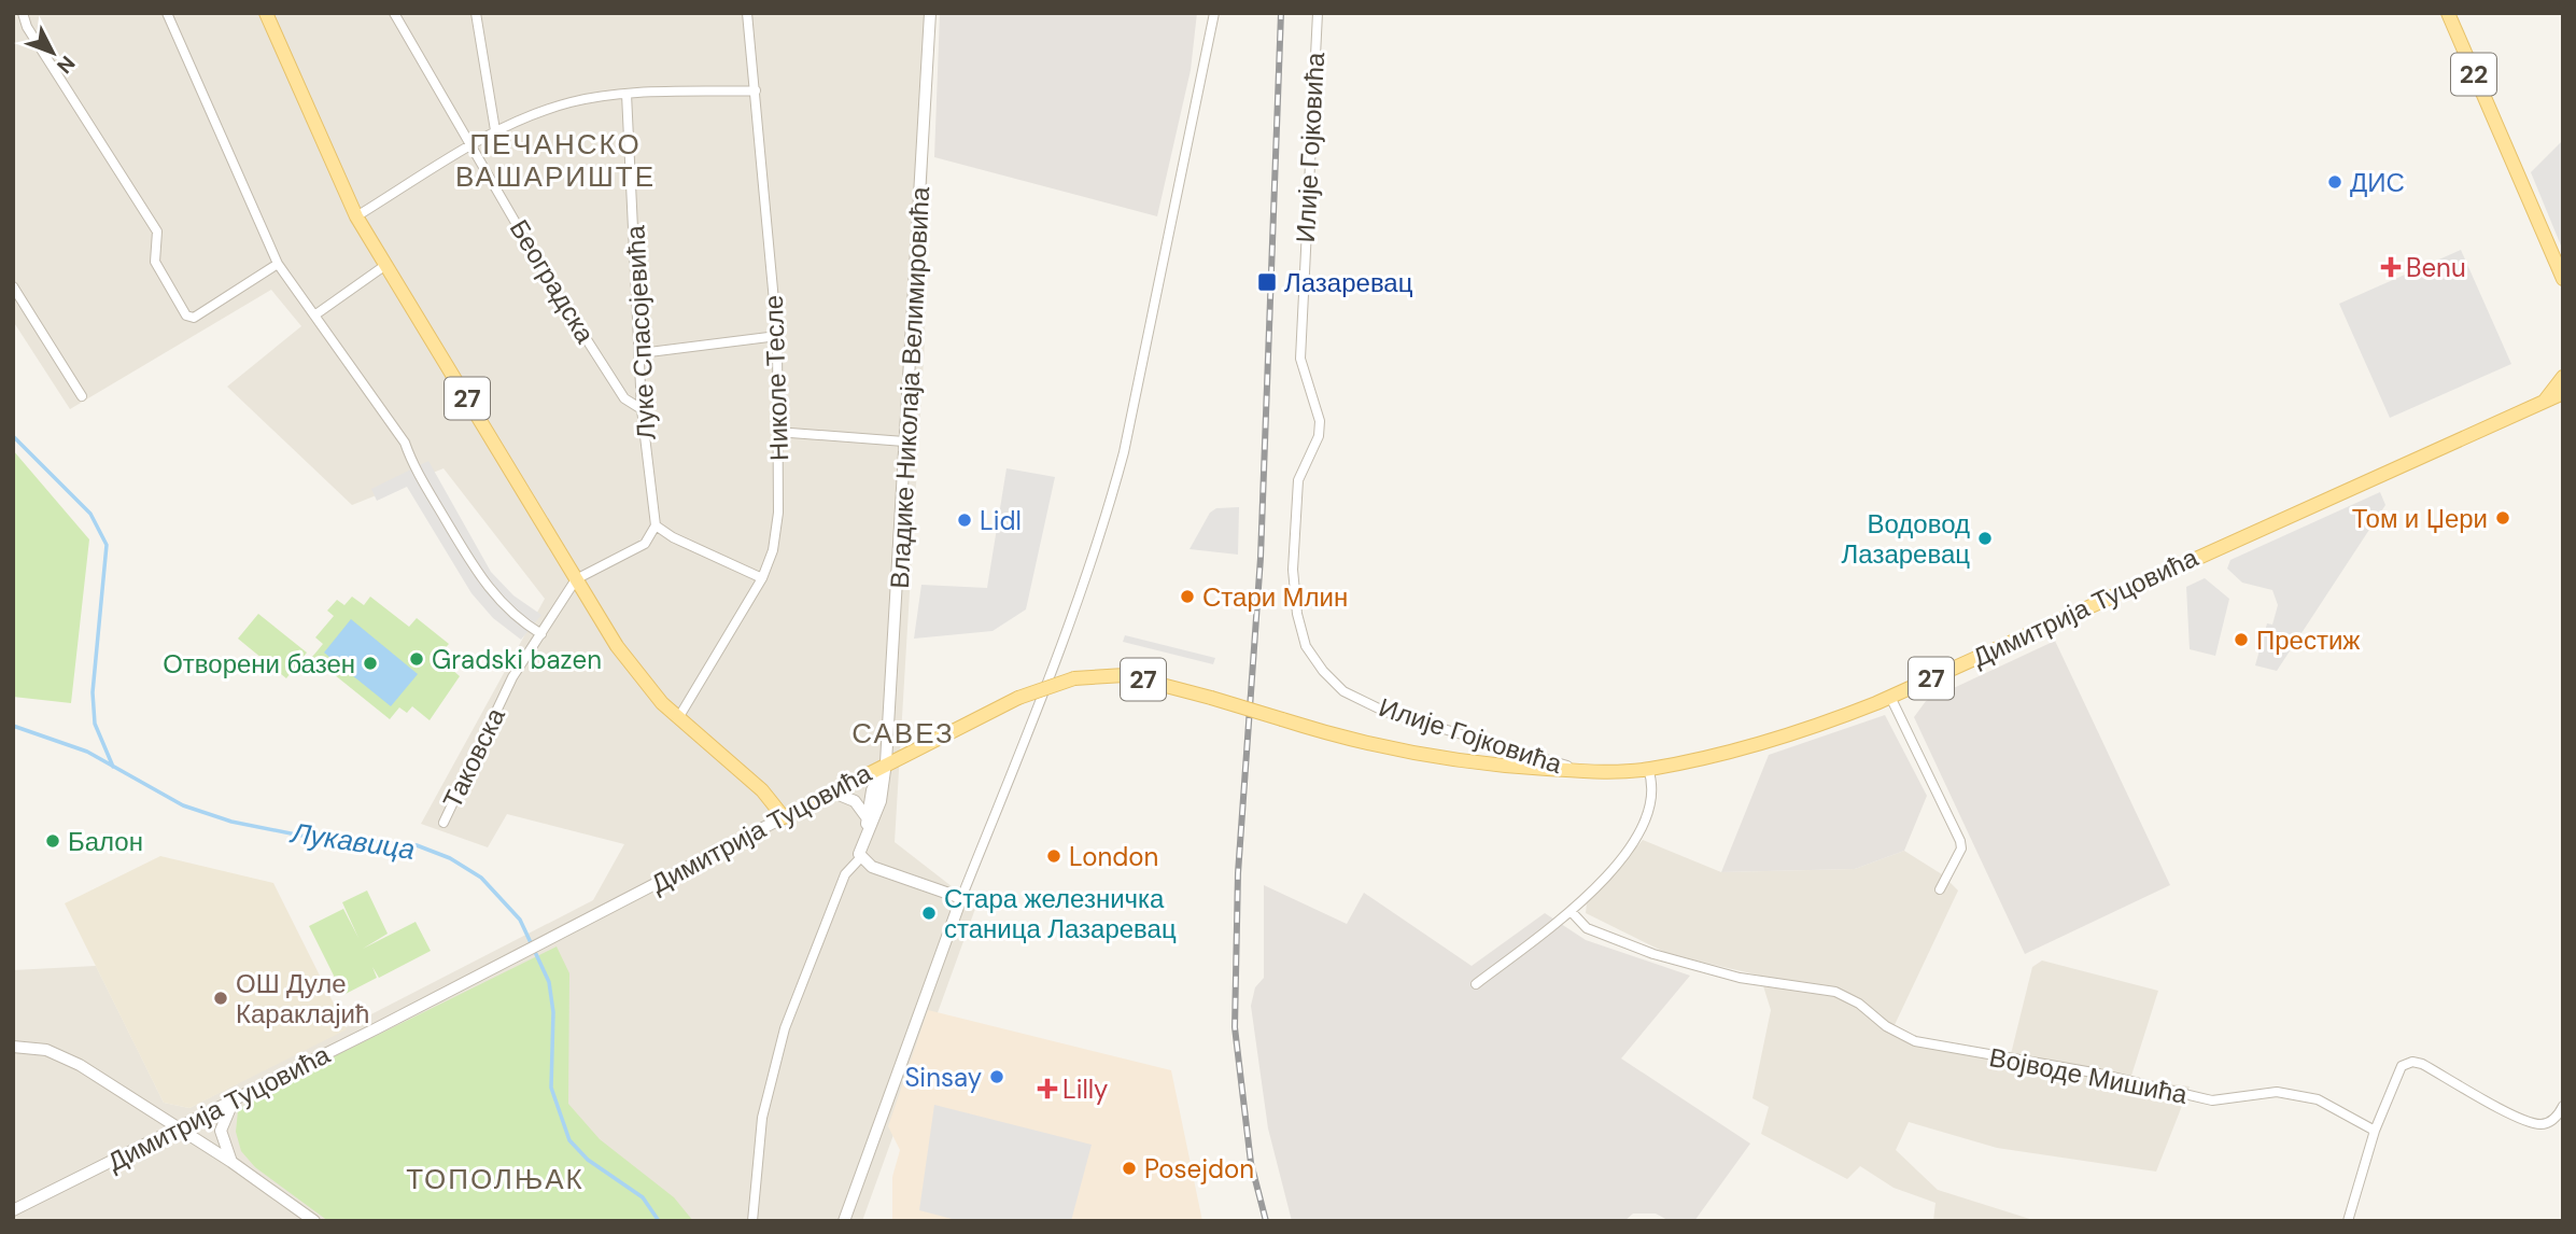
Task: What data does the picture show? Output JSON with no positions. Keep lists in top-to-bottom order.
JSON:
{
  "streets": {
    "main road": ["22", "27", "Димитрија Туцовића"],
    "street": [
      "Илије Гојковића",
      "Београдска",
      "Луке Спасојевића",
      "Николе Тесле",
      "Владике Николаја Велимировића",
      "Таковска",
      "Војводе Мишића"
    ]
  },
  "crossings": [
    ["Илије Гојковића", "Димитрија Туцовића"],
    ["Београдска", "Луке Спасојевића"],
    ["Николе Тесле", "27"],
    ["Владике Николаја Велимировића", "Димитрија Туцовића"],
    ["27", "Димитрија Туцовића"],
    ["27", "Таковска"]
  ],
  "districts": ["ПЕЧАНСКО ВАШАРИШТЕ", "САВЕЗ", "ТОПОЛЊАК"],
  "water": ["Лукавица"],
  "places": {
    "other": [
      "ДИС",
      "Том и Џери",
      "Lidl",
      "Водовод Лазаревац",
      "Стари Млин",
      "Престиж",
      "Gradski bazen",
      "Отворени базен",
      "Балон",
      "London",
      "Стара железничка станица Лазаревац",
      "ОШ Дуле Караклајић",
      "Sinsay",
      "Posejdon"
    ],
    "health": ["Benu", "Lilly"],
    "transit": ["Лазаревац"]
  },
  "north": "bottom right"
}
